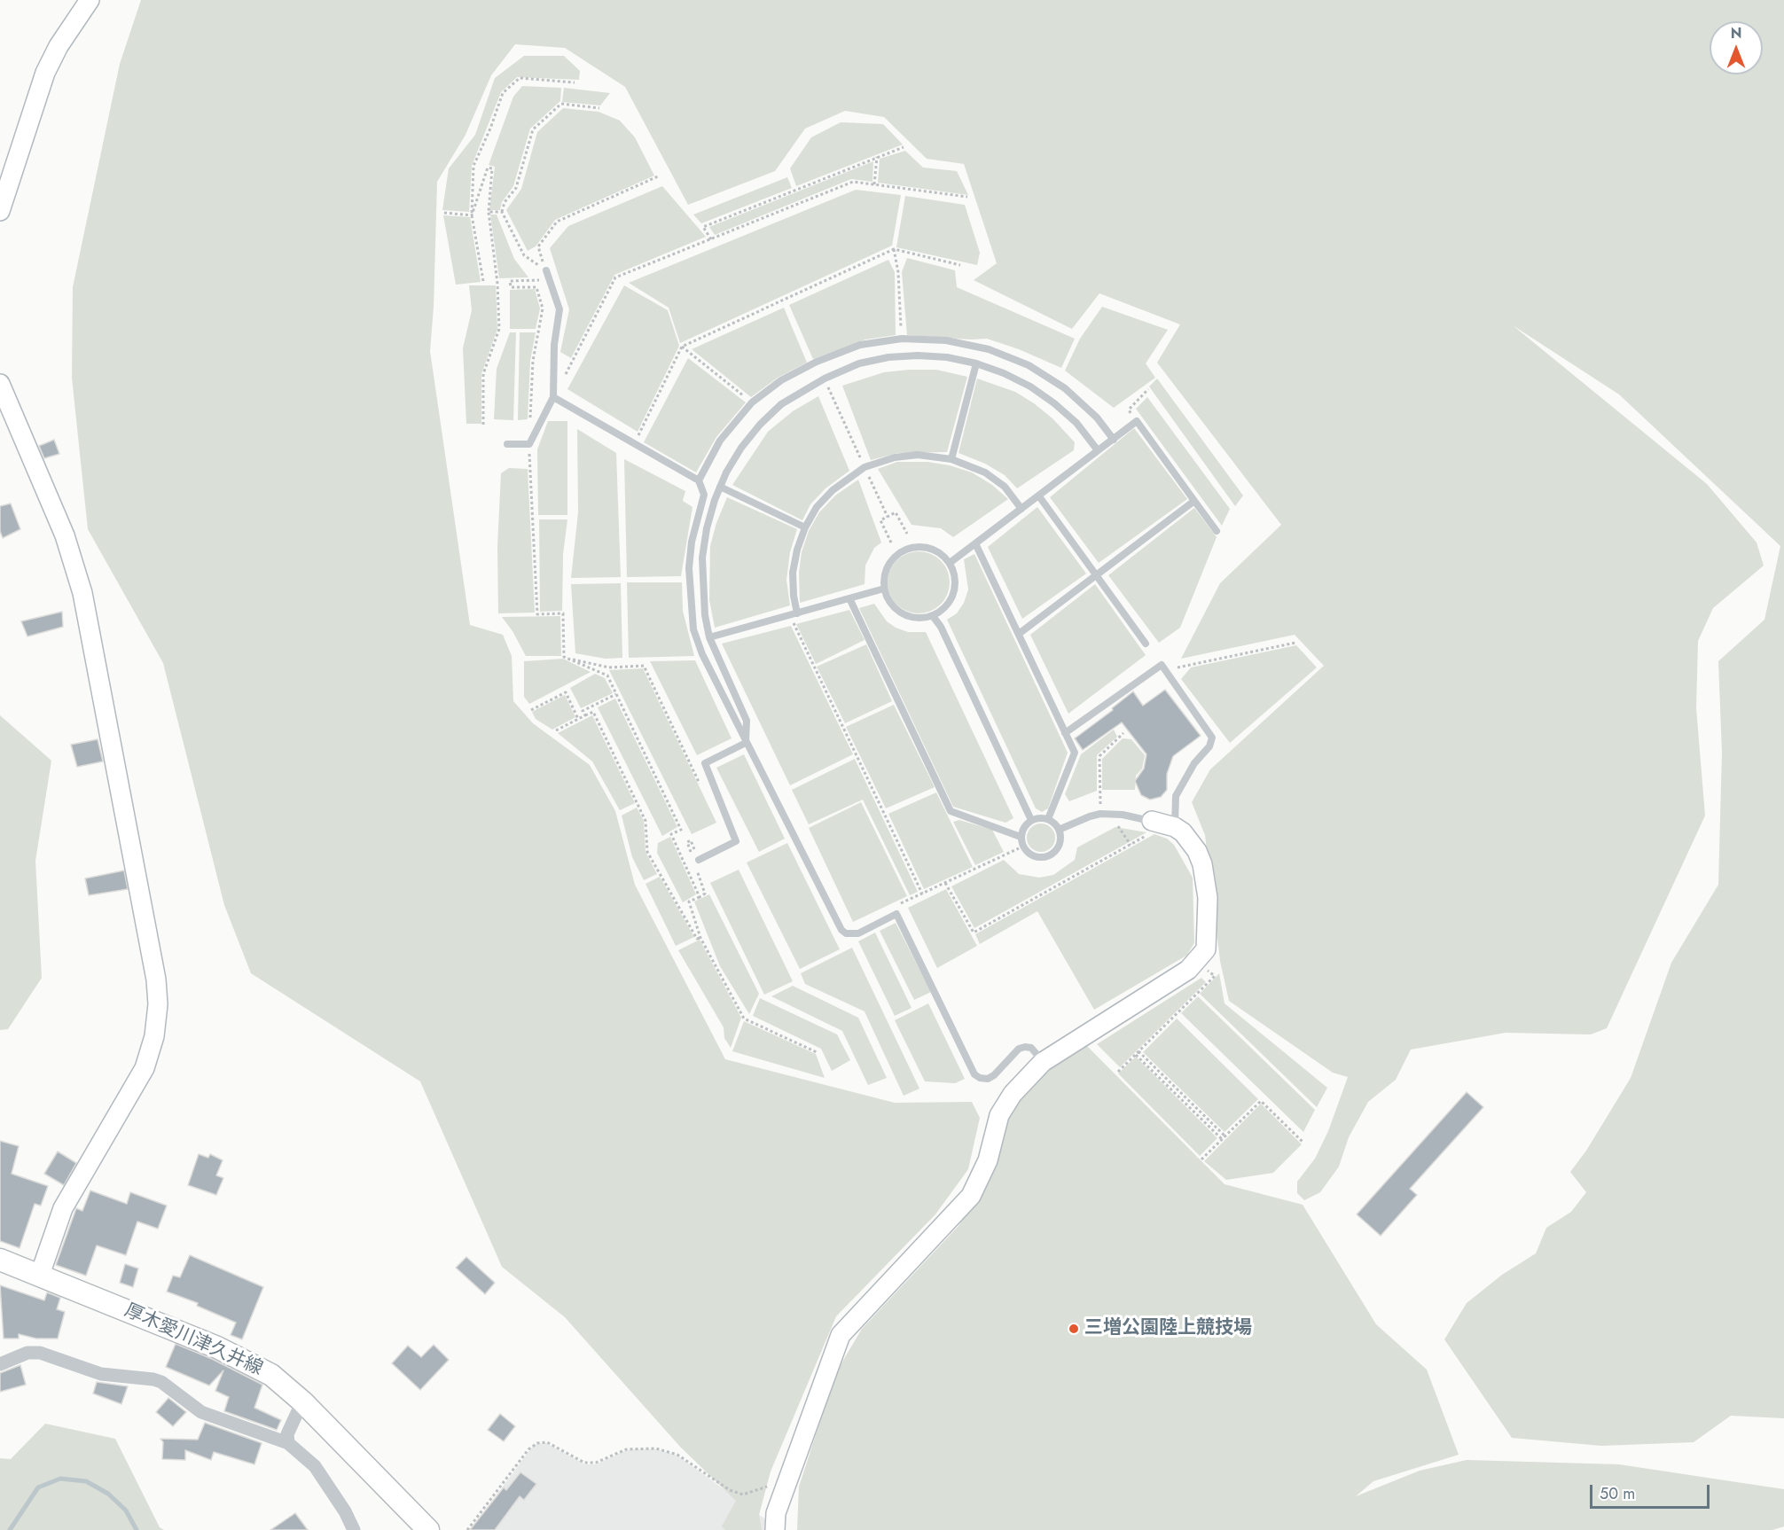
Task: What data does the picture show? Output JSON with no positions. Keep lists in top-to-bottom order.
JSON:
{
  "streets": {
    "main road": ["厚木愛川津久井線"]
  },
  "places": ["三増公園陸上競技場"],
  "scale_bar": "50 m",
  "north": "top"
}
